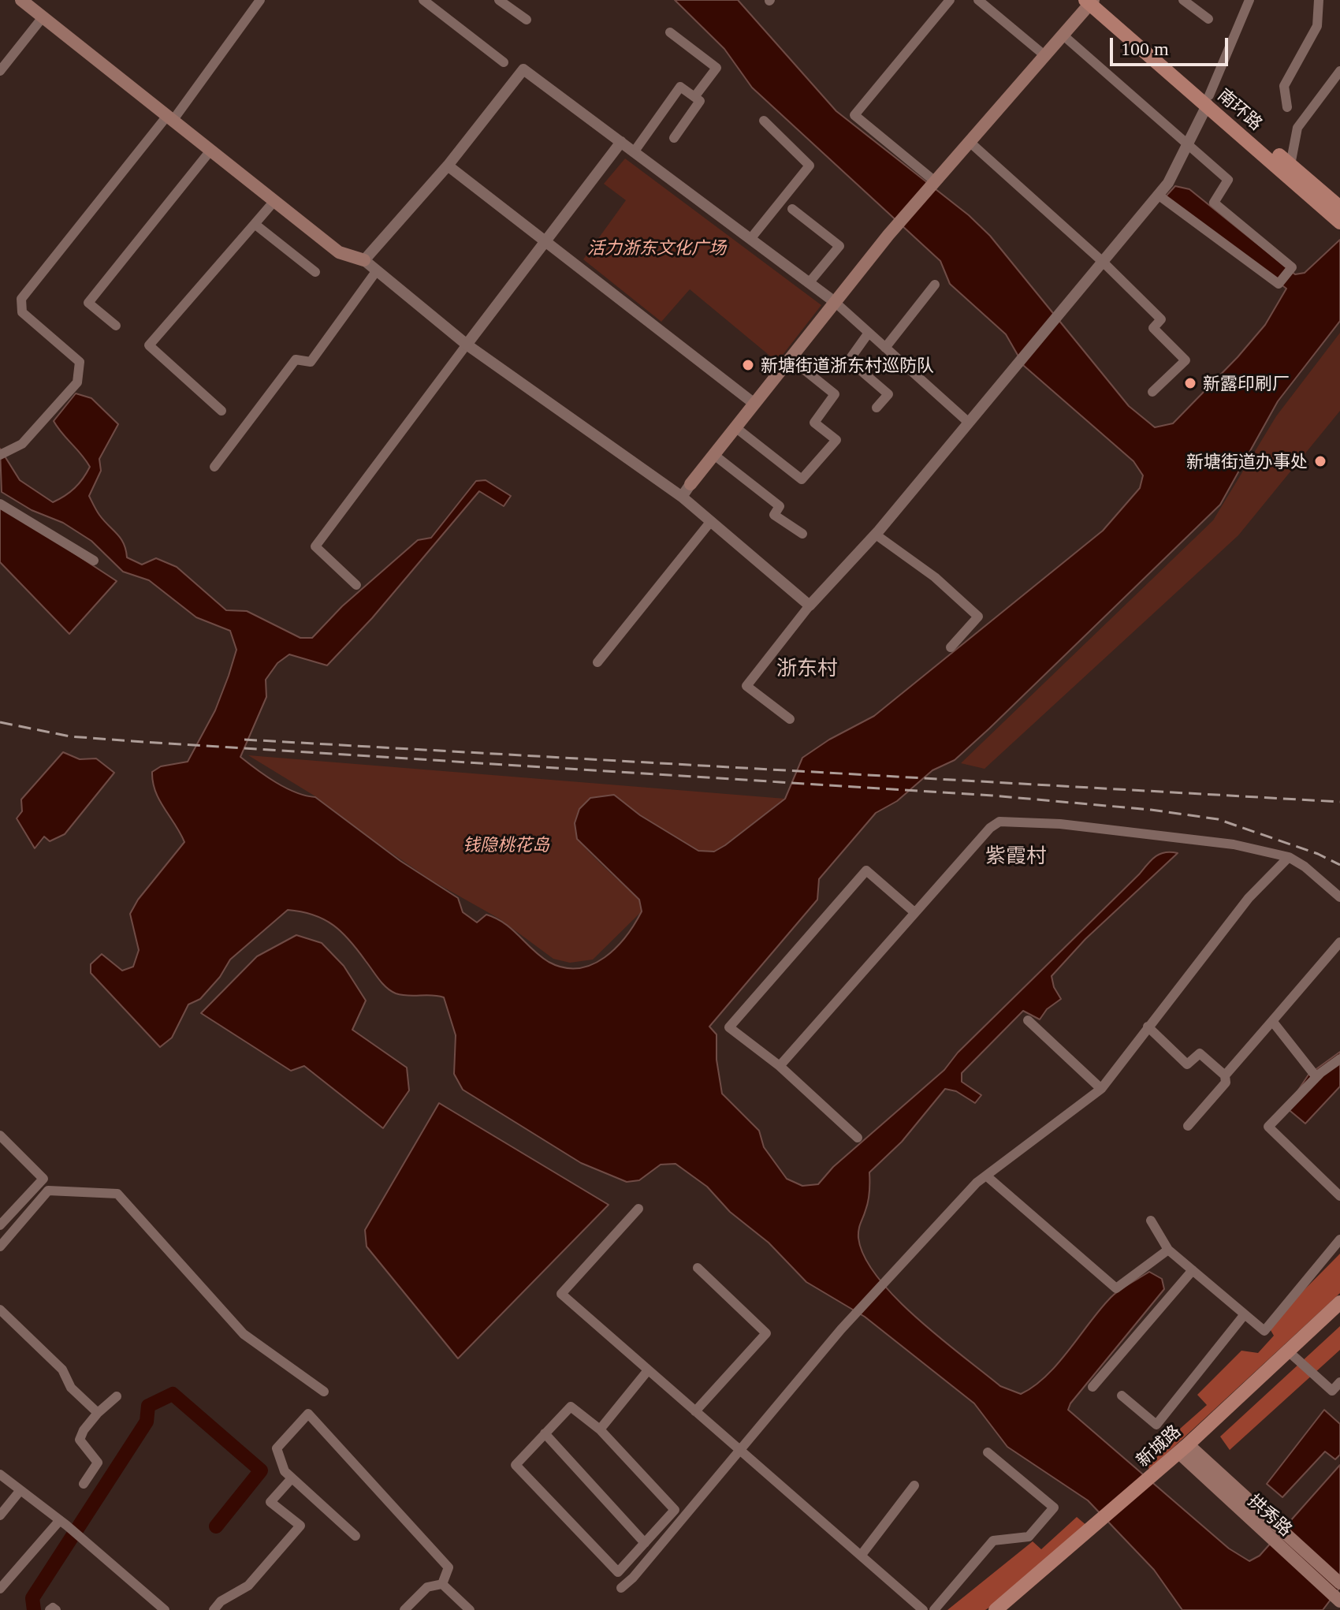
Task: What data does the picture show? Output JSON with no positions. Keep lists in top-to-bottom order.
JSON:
{
  "streets": {
    "main road": ["南环路", "新城路", "拱秀路"]
  },
  "crossings": [
    ["新城路", "拱秀路"]
  ],
  "districts": ["浙东村", "紫霞村"],
  "parks": ["活力浙东文化广场", "钱隐桃花岛"],
  "places": ["新塘街道浙东村巡防队", "新露印刷厂", "新塘街道办事处"],
  "scale_bar": "100 m"
}
